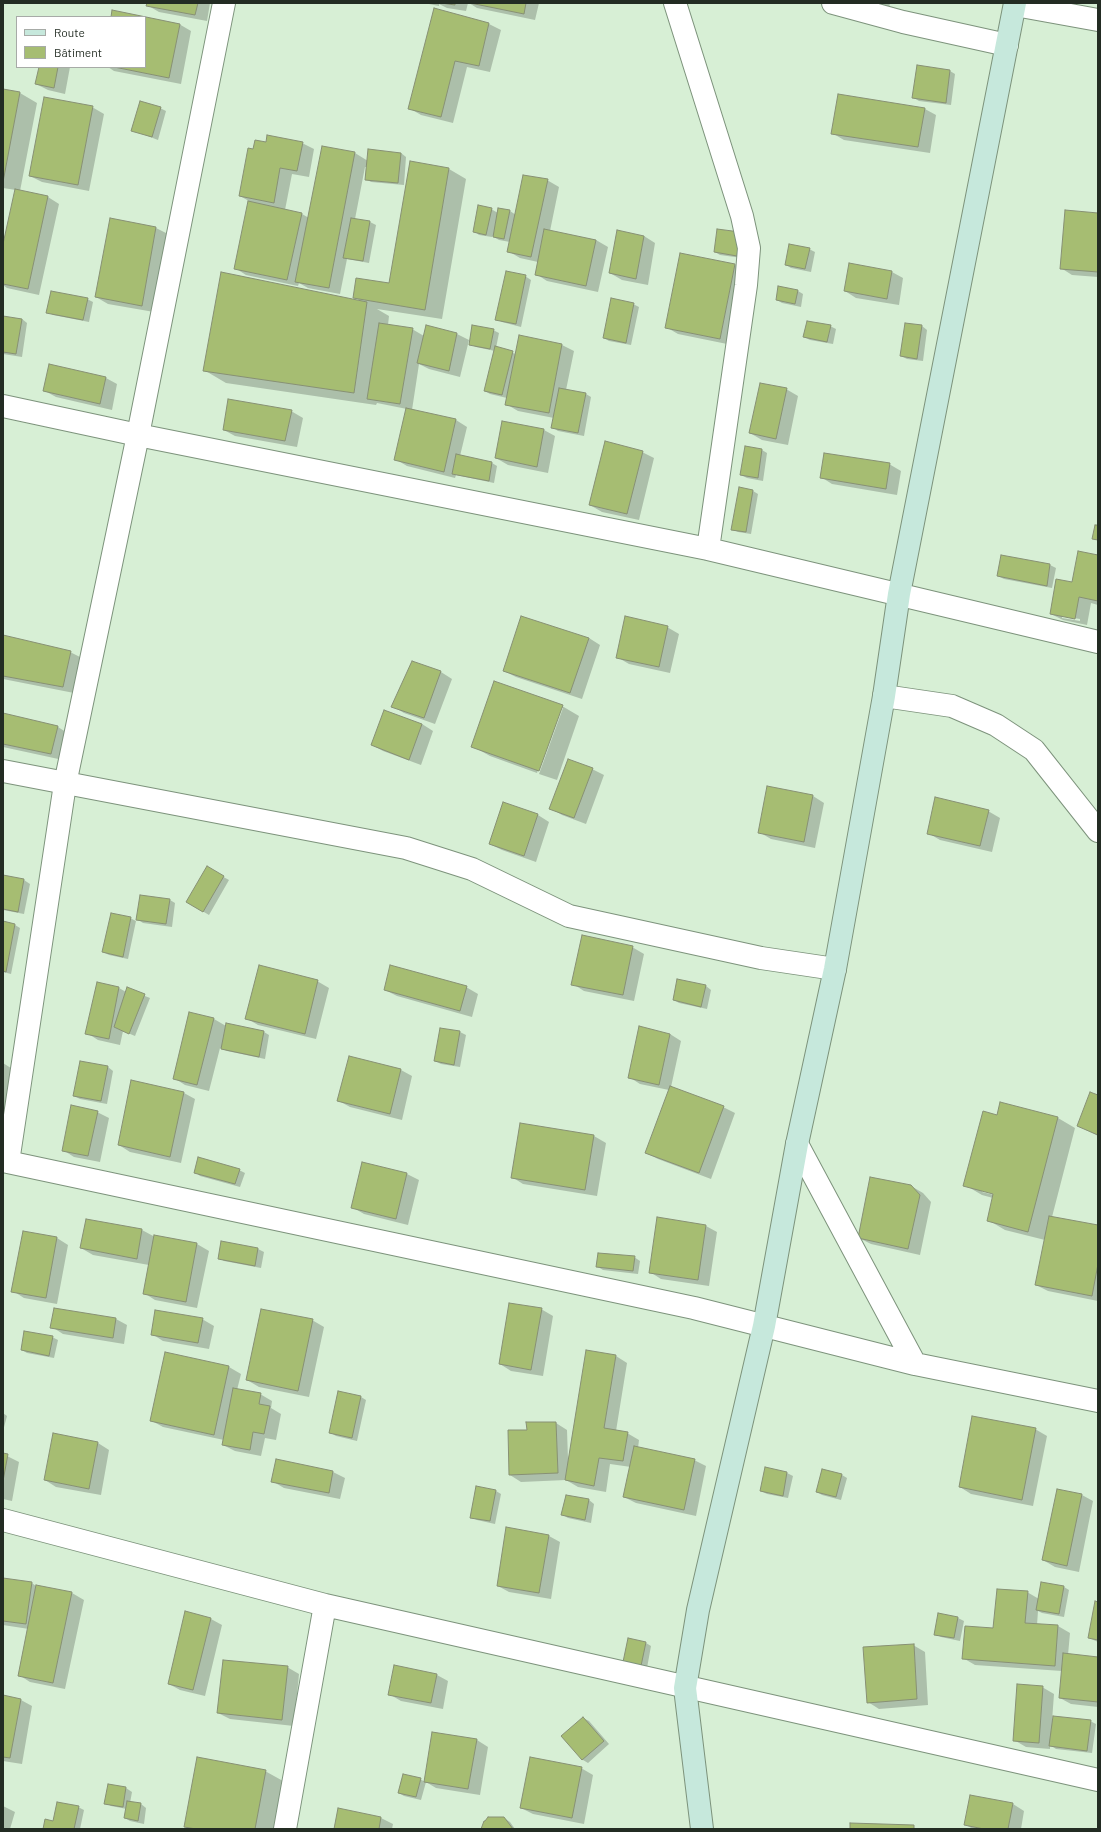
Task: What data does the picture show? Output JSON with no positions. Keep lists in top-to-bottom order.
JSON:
{
  "legend": ["Route", "Bâtiment"]
}
